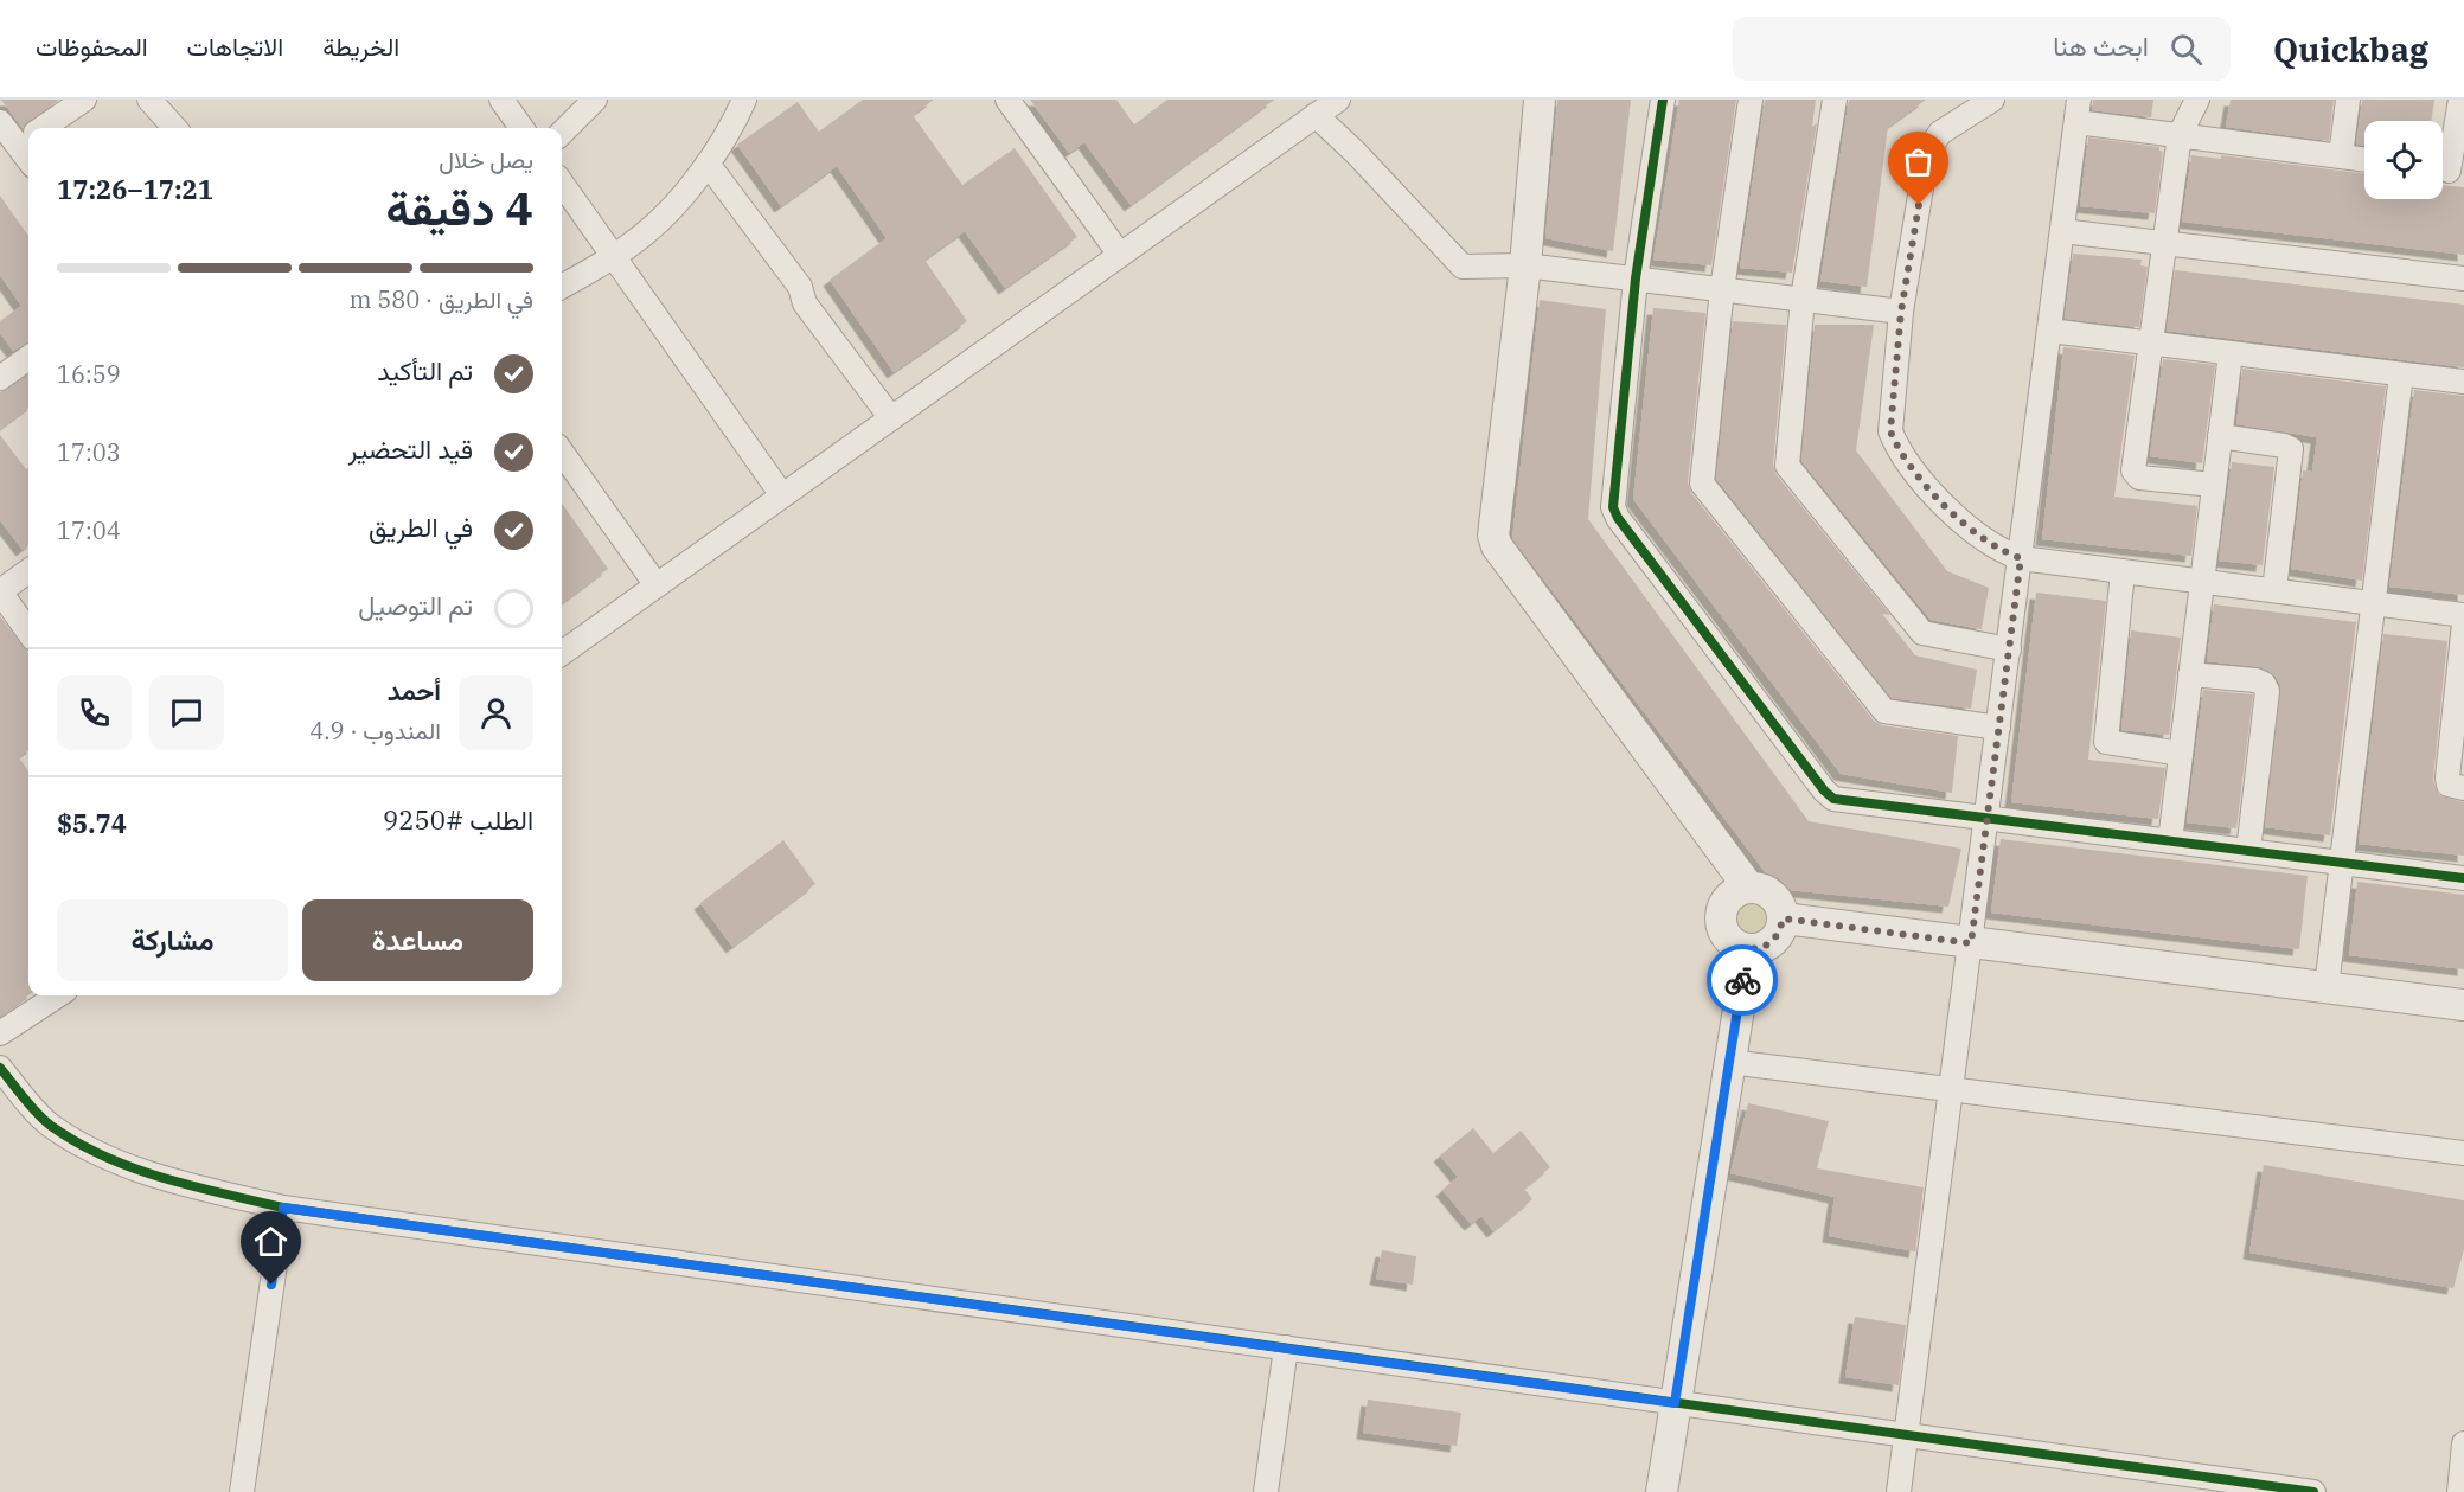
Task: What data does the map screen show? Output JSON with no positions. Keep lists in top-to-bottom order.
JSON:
{
  "page": {
    "header": "Quickbag",
    "search": "ابحث هنا",
    "nav": ["الخريطة", "الاتجاهات", "المحفوظات"],
    "heading": ["4 دقيقة", "يصل خلال", "17:21–17:26"],
    "panel": [
      "أحمد",
      "المندوب · 4.9",
      "الطلب #9250",
      "$5.74"
    ],
    "bar": "في الطريق · 580 m",
    "list": [
      ["تم التأكيد", "16:59"],
      ["قيد التحضير", "17:03"],
      ["في الطريق", "17:04"],
      "تم التوصيل"
    ],
    "buttons": ["مساعدة", "مشاركة"]
  }
}
